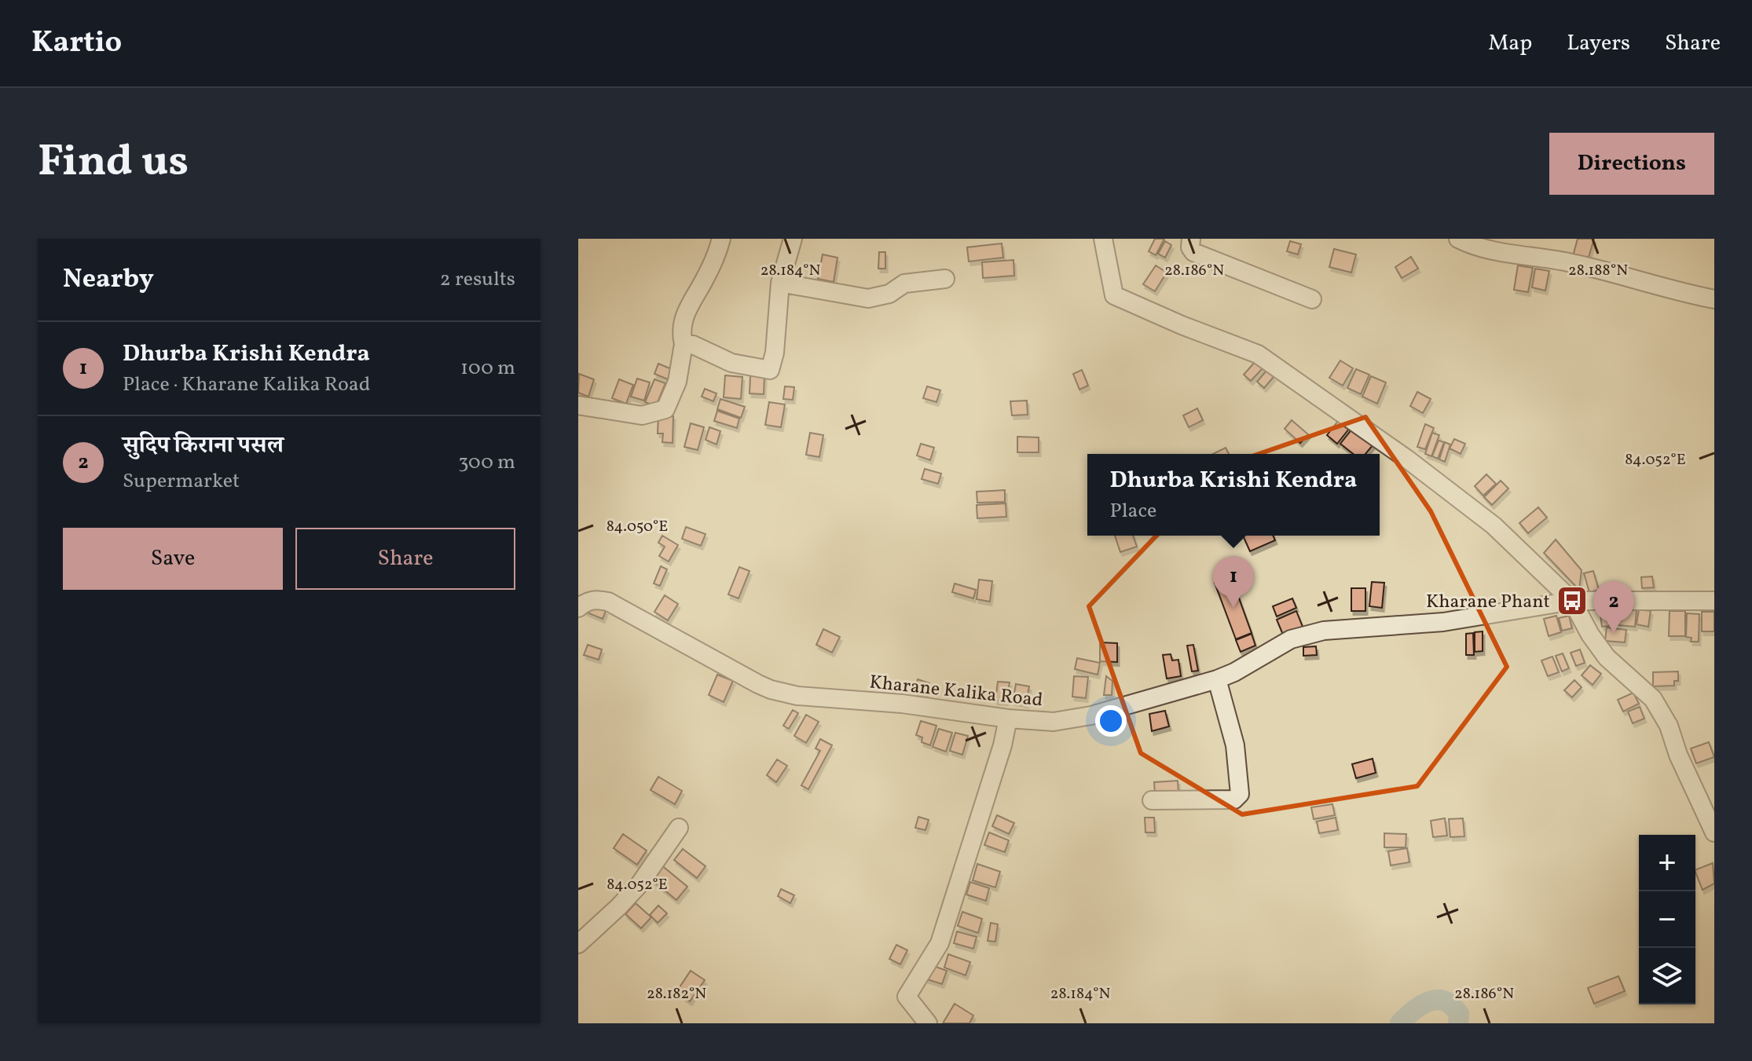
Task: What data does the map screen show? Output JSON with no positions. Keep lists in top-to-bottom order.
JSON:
{
  "streets": {
    "street": ["Kharane Kalika Road"]
  },
  "places": {
    "bus stop": ["Kharane Phant"]
  },
  "page": {
    "header": "Kartio",
    "nav": ["Map", "Layers", "Share"],
    "title": "Find us",
    "buttons": [
      "Directions",
      ["Save", "Share"]
    ],
    "heading": ["Nearby", "2 results"],
    "list": [
      {
        "mark": "1",
        "name": "Dhurba Krishi Kendra",
        "note": "Place · Kharane Kalika Road",
        "value": "100 m"
      },
      {
        "mark": "2",
        "name": "सुदिप किराना पसल",
        "note": "Supermarket",
        "value": "300 m"
      }
    ],
    "popup": ["Dhurba Krishi Kendra", "Place"],
    "pins": ["1", "2"],
    "map_buttons": ["+", "−"]
  },
  "coordinates": [
    "28.188°N",
    "28.184°N",
    "28.186°N",
    "84.052°E",
    "84.050°E",
    "28.182°N"
  ]
}
